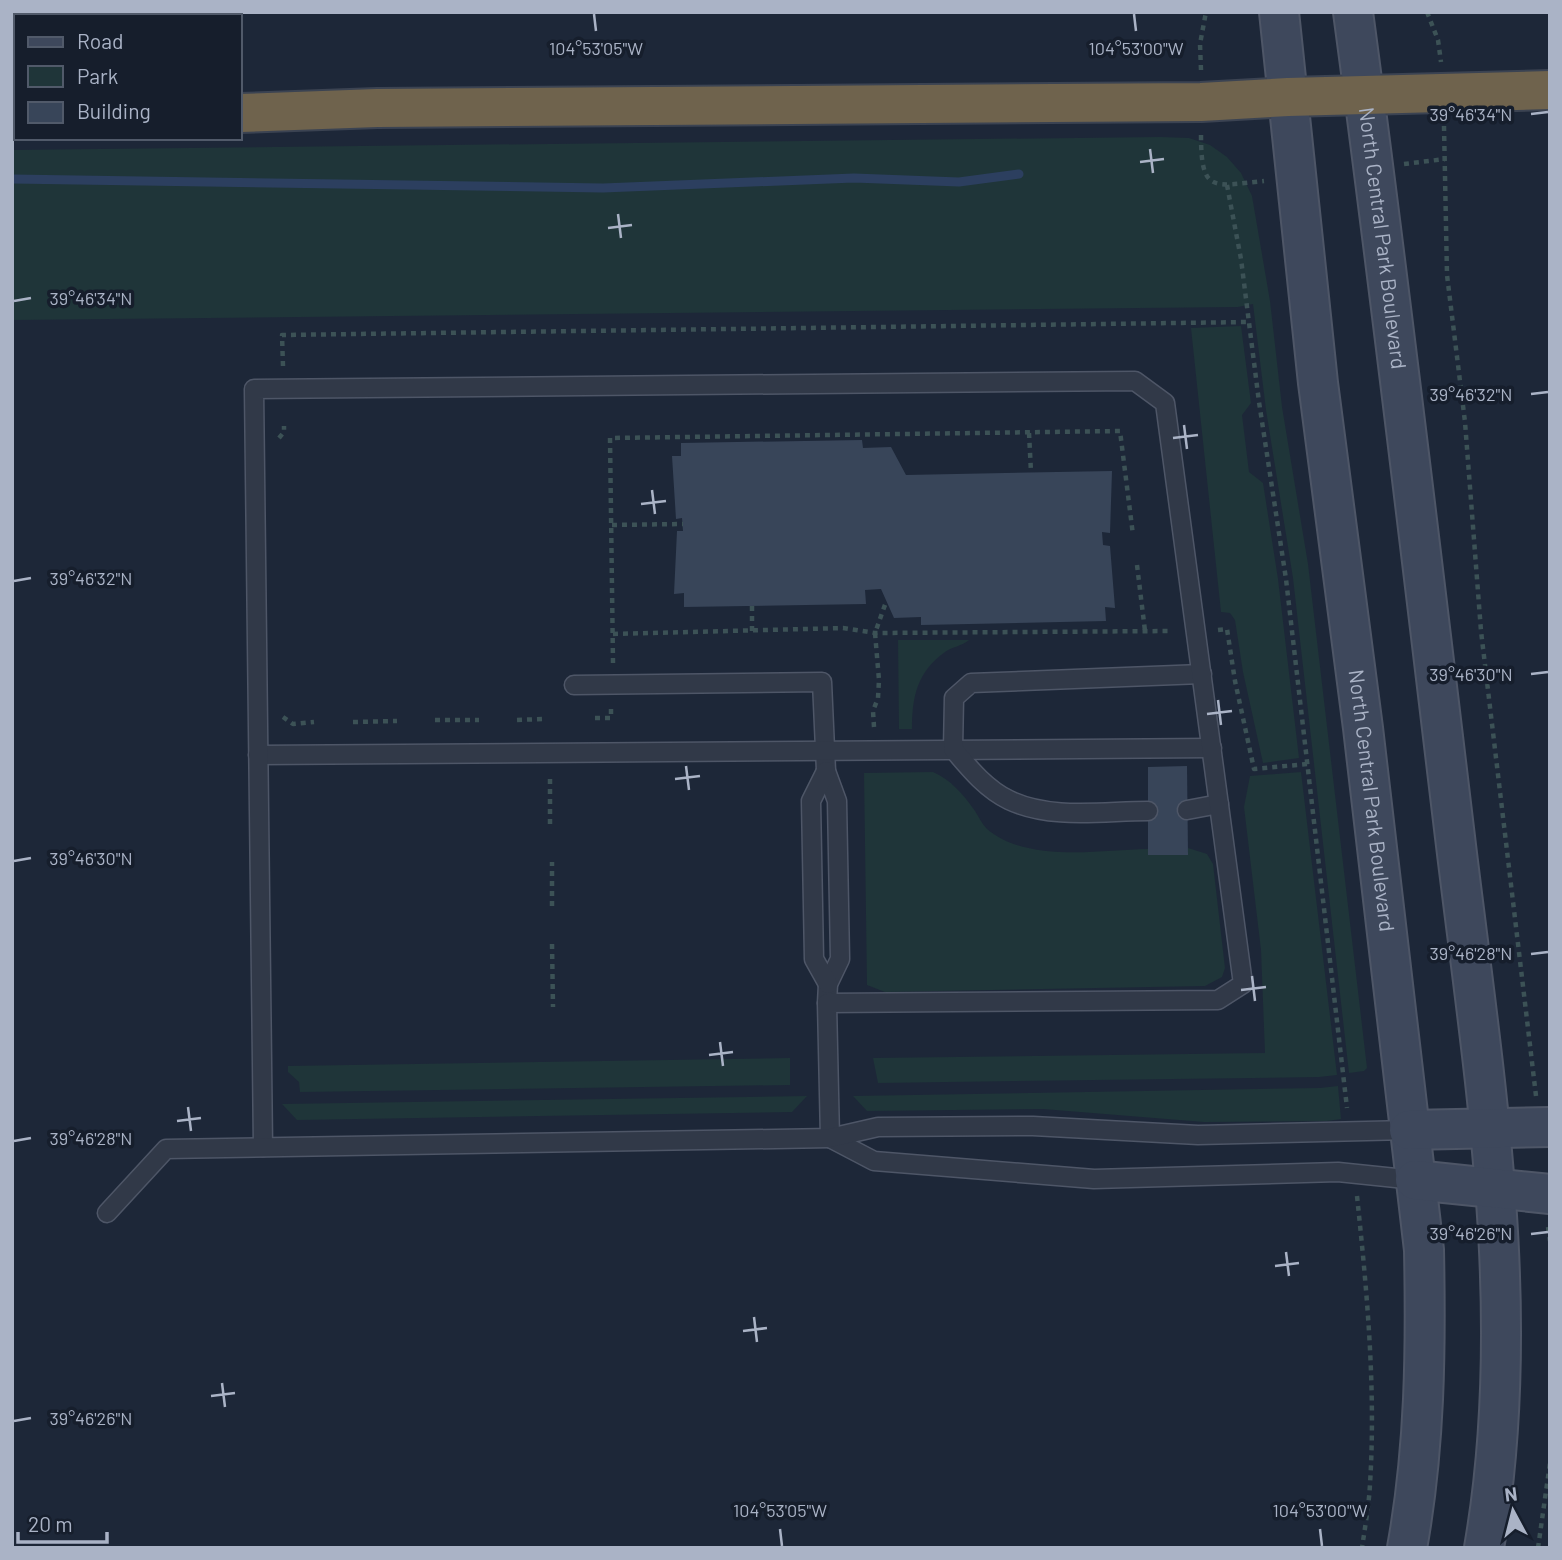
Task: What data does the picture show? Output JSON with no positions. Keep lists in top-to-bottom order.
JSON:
{
  "streets": {
    "main road": ["North Central Park Boulevard"]
  },
  "legend": ["Road", "Park", "Building"],
  "scale_bar": "20 m",
  "north": "top",
  "coordinates": [
    "104°53'05\"W",
    "104°53'00\"W",
    "39°46'34\"N",
    "39°46'32\"N",
    "39°46'30\"N",
    "39°46'28\"N",
    "39°46'26\"N"
  ]
}
